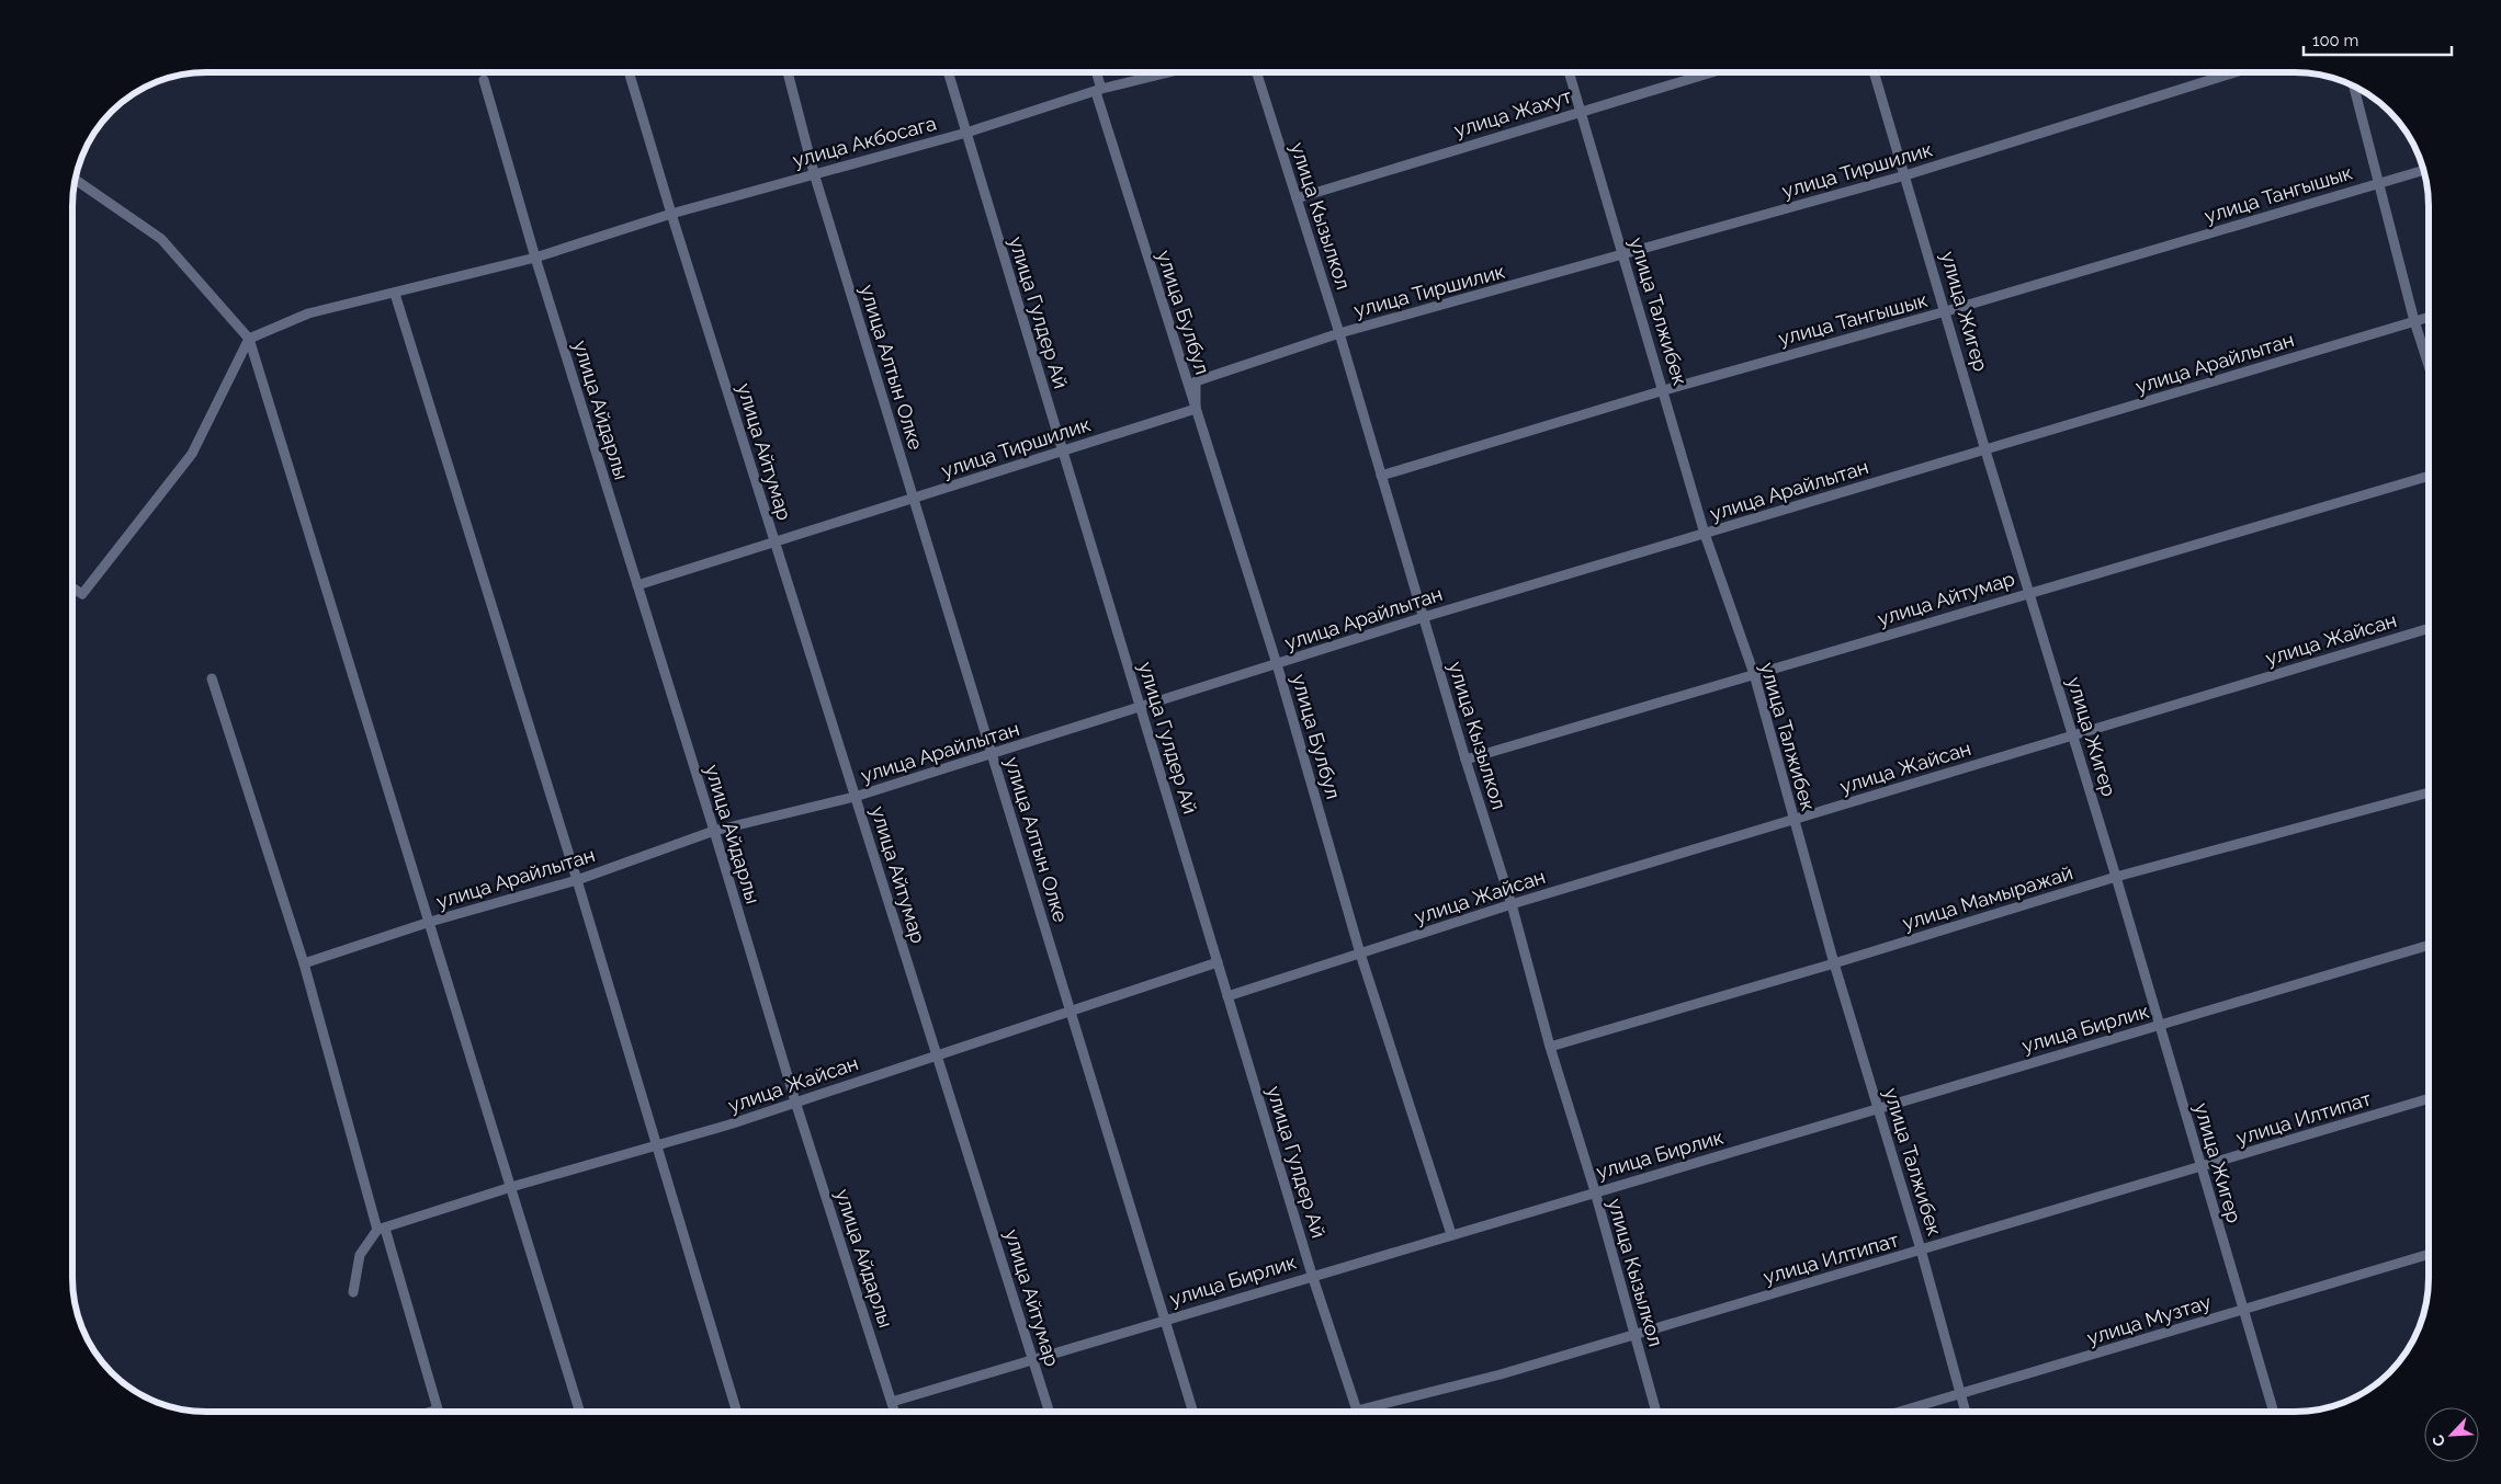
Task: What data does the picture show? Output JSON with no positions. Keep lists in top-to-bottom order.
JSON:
{
  "streets": {
    "street": [
      "улица Жахут",
      "улица Акбосага",
      "улица Тиршилик",
      "улица Тангышык",
      "улица Кызылкол",
      "улица Талжибек",
      "улица Жигер",
      "улица Гулдер Ай",
      "улица Булбул",
      "улица Арайлытан",
      "улица Алтын Олке",
      "улица Айдарлы",
      "улица Айтумар",
      "улица Жайсан",
      "улица Мамыражай",
      "улица Бирлик",
      "улица Илтипат",
      "улица Музтау"
    ]
  },
  "crossings": [
    ["улица Жахут", "улица Кызылкол"],
    ["улица Жахут", "улица Талжибек"],
    ["улица Акбосага", "улица Гулдер Ай"],
    ["улица Акбосага", "улица Булбул"],
    ["улица Акбосага", "улица Алтын Олке"],
    ["улица Акбосага", "улица Айдарлы"],
    ["улица Акбосага", "улица Айтумар"],
    ["улица Тиршилик", "улица Кызылкол"],
    ["улица Тиршилик", "улица Талжибек"],
    ["улица Тиршилик", "улица Жигер"],
    ["улица Тиршилик", "улица Гулдер Ай"],
    ["улица Тиршилик", "улица Булбул"],
    ["улица Тиршилик", "улица Алтын Олке"],
    ["улица Тиршилик", "улица Айдарлы"],
    ["улица Тиршилик", "улица Айтумар"],
    ["улица Тангышык", "улица Кызылкол"],
    ["улица Тангышык", "улица Талжибек"],
    ["улица Тангышык", "улица Жигер"],
    ["улица Кызылкол", "улица Арайлытан"],
    ["улица Кызылкол", "улица Айтумар"],
    ["улица Кызылкол", "улица Жайсан"],
    ["улица Кызылкол", "улица Мамыражай"],
    ["улица Кызылкол", "улица Бирлик"],
    ["улица Кызылкол", "улица Илтипат"],
    ["улица Талжибек", "улица Арайлытан"],
    ["улица Талжибек", "улица Айтумар"],
    ["улица Талжибек", "улица Жайсан"],
    ["улица Талжибек", "улица Мамыражай"],
    ["улица Талжибек", "улица Бирлик"],
    ["улица Талжибек", "улица Илтипат"],
    ["улица Талжибек", "улица Музтау"],
    ["улица Жигер", "улица Арайлытан"],
    ["улица Жигер", "улица Айтумар"],
    ["улица Жигер", "улица Жайсан"],
    ["улица Жигер", "улица Мамыражай"],
    ["улица Жигер", "улица Бирлик"],
    ["улица Жигер", "улица Илтипат"],
    ["улица Жигер", "улица Музтау"],
    ["улица Гулдер Ай", "улица Арайлытан"],
    ["улица Гулдер Ай", "улица Жайсан"],
    ["улица Гулдер Ай", "улица Бирлик"],
    ["улица Гулдер Ай", "улица Илтипат"],
    ["улица Булбул", "улица Арайлытан"],
    ["улица Булбул", "улица Жайсан"],
    ["улица Булбул", "улица Бирлик"],
    ["улица Арайлытан", "улица Алтын Олке"],
    ["улица Арайлытан", "улица Айдарлы"],
    ["улица Арайлытан", "улица Айтумар"],
    ["улица Алтын Олке", "улица Жайсан"],
    ["улица Алтын Олке", "улица Бирлик"],
    ["улица Айдарлы", "улица Жайсан"],
    ["улица Айдарлы", "улица Бирлик"],
    ["улица Айтумар", "улица Жайсан"],
    ["улица Айтумар", "улица Бирлик"]
  ],
  "scale_bar": "100 m",
  "north": "bottom left"
}
